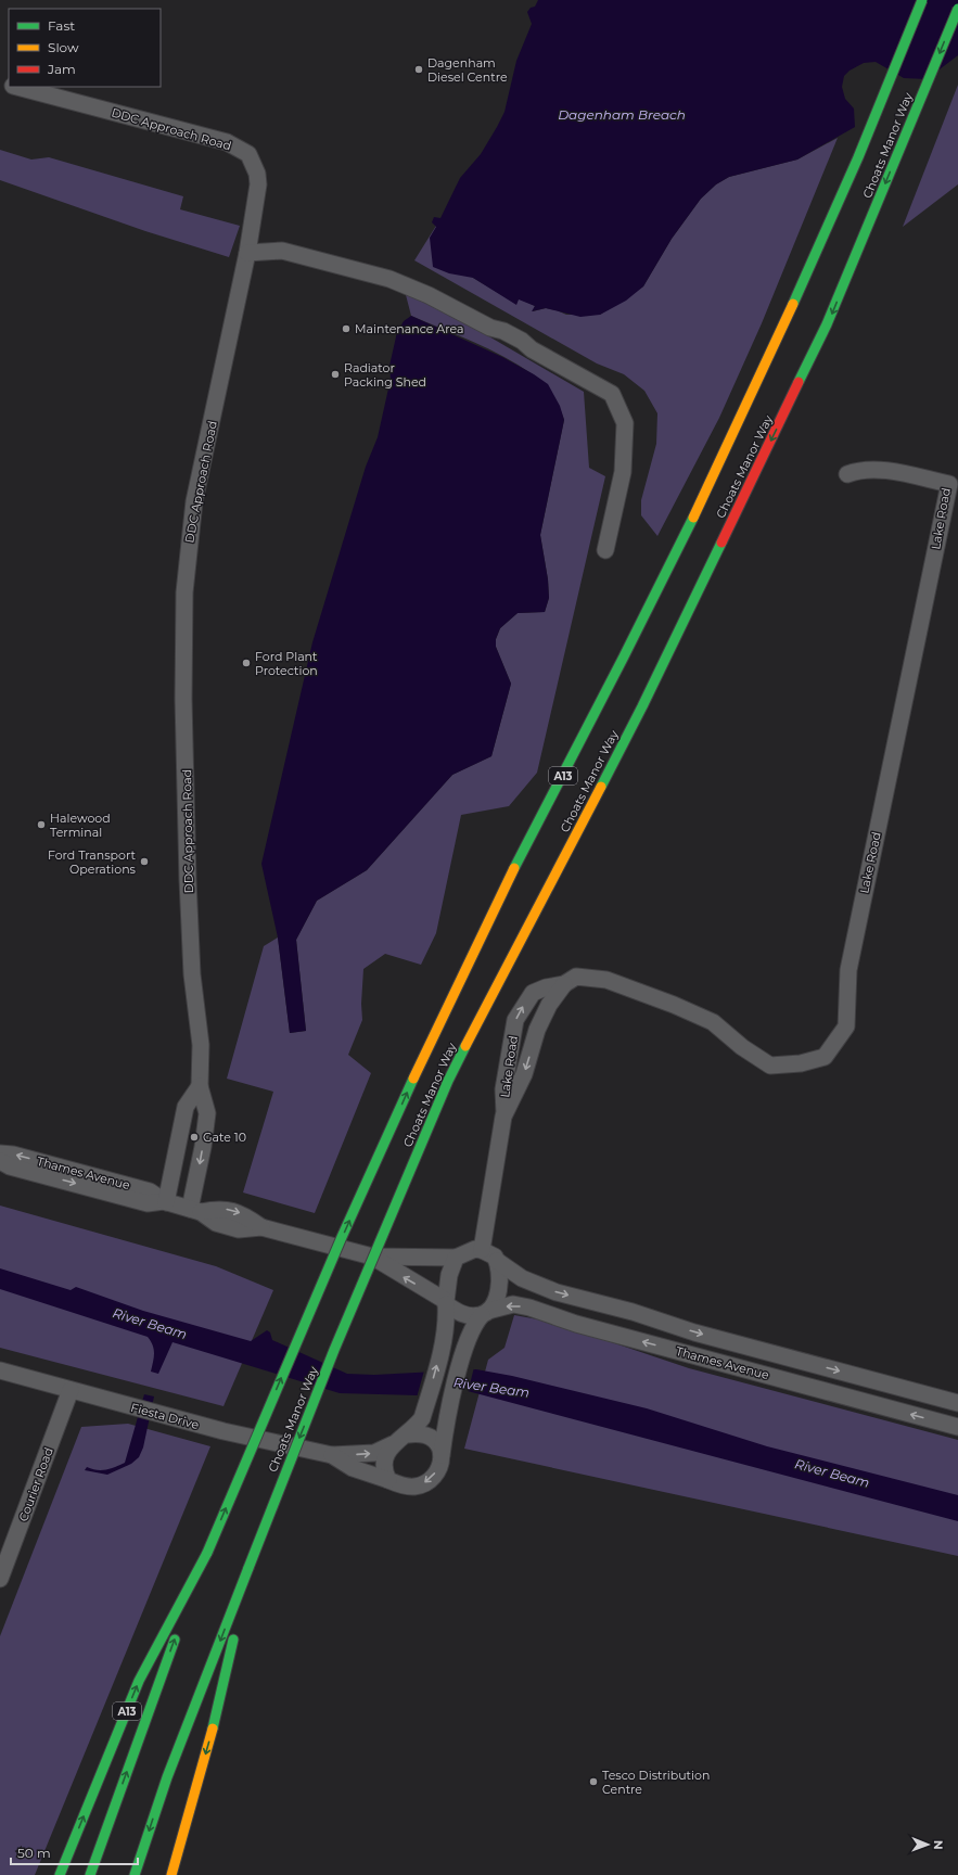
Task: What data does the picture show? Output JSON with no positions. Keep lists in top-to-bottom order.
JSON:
{
  "streets": {
    "highway": ["Choats Manor Way", "A13"],
    "street": [
      "DDC Approach Road",
      "Lake Road",
      "Thames Avenue",
      "Fiesta Drive",
      "Courier Road"
    ]
  },
  "crossings": [
    ["DDC Approach Road", "Thames Avenue"],
    ["Choats Manor Way", "A13"],
    ["Fiesta Drive", "Courier Road"]
  ],
  "water": ["Dagenham Breach", "River Beam"],
  "places": [
    "Dagenham Diesel Centre",
    "Maintenance Area",
    "Radiator Packing Shed",
    "Ford Plant Protection",
    "Halewood Terminal",
    "Ford Transport Operations",
    "Gate 10",
    "Tesco Distribution Centre"
  ],
  "legend": ["Fast", "Slow", "Jam"],
  "scale_bar": "50 m",
  "north": "right"
}
